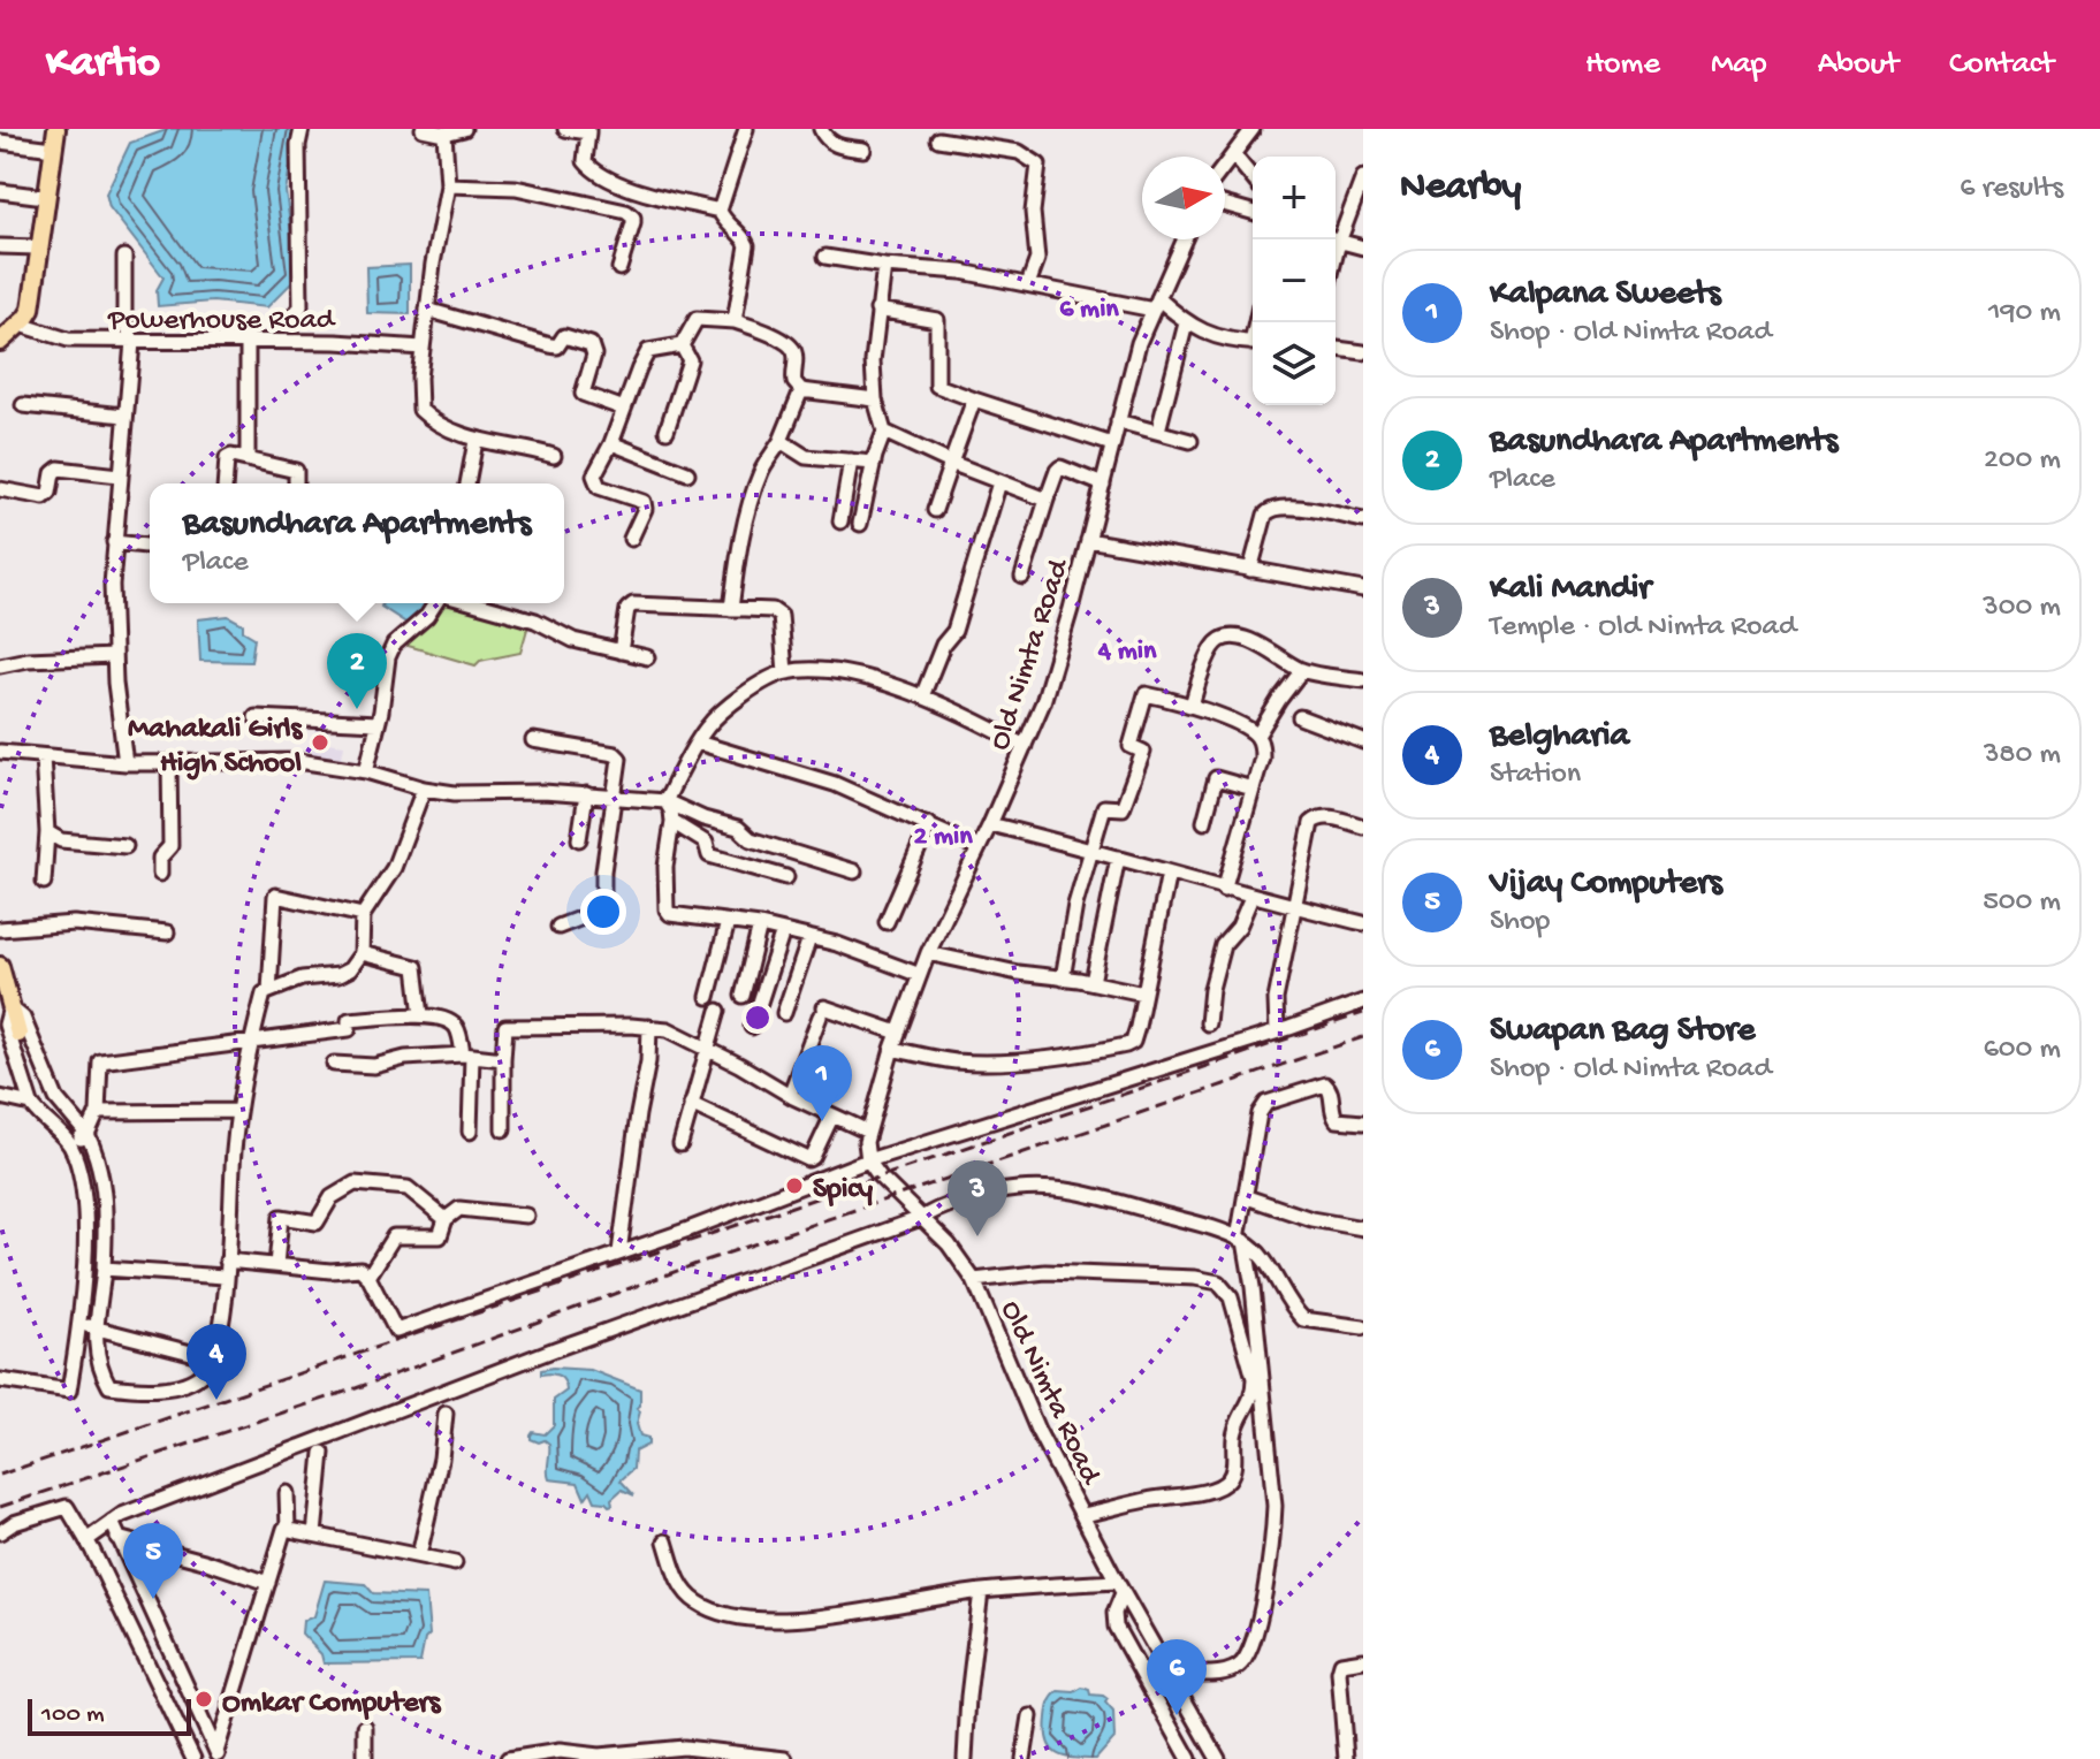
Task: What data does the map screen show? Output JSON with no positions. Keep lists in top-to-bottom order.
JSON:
{
  "streets": {
    "street": ["Powerhouse Road", "Old Nimta Road"]
  },
  "places": ["Mahakali Girls High School", "Spicy", "Omkar Computers"],
  "scale_bar": "100 m",
  "north": "right",
  "page": {
    "header": "Kartio",
    "nav": [
      "Home",
      "Map",
      "About",
      "Contact"
    ],
    "heading": ["Nearby", "6 results"],
    "map_buttons": ["+", "−"],
    "list": [
      {
        "mark": "1",
        "name": "Kalpana Sweets",
        "note": "Shop · Old Nimta Road",
        "value": "190 m"
      },
      {
        "mark": "2",
        "name": "Basundhara Apartments",
        "note": "Place",
        "value": "200 m"
      },
      {
        "mark": "3",
        "name": "Kali Mandir",
        "note": "Temple · Old Nimta Road",
        "value": "300 m"
      },
      {
        "mark": "4",
        "name": "Belgharia",
        "note": "Station",
        "value": "380 m"
      },
      {
        "mark": "5",
        "name": "Vijay Computers",
        "note": "Shop",
        "value": "500 m"
      },
      {
        "mark": "6",
        "name": "Swapan Bag Store",
        "note": "Shop · Old Nimta Road",
        "value": "600 m"
      }
    ],
    "popup": ["Basundhara Apartments", "Place"],
    "pins": [
      "2",
      "1",
      "3",
      "4",
      "5",
      "6"
    ],
    "scale": "100 m"
  },
  "rings": ["6 min", "4 min", "2 min"]
}
